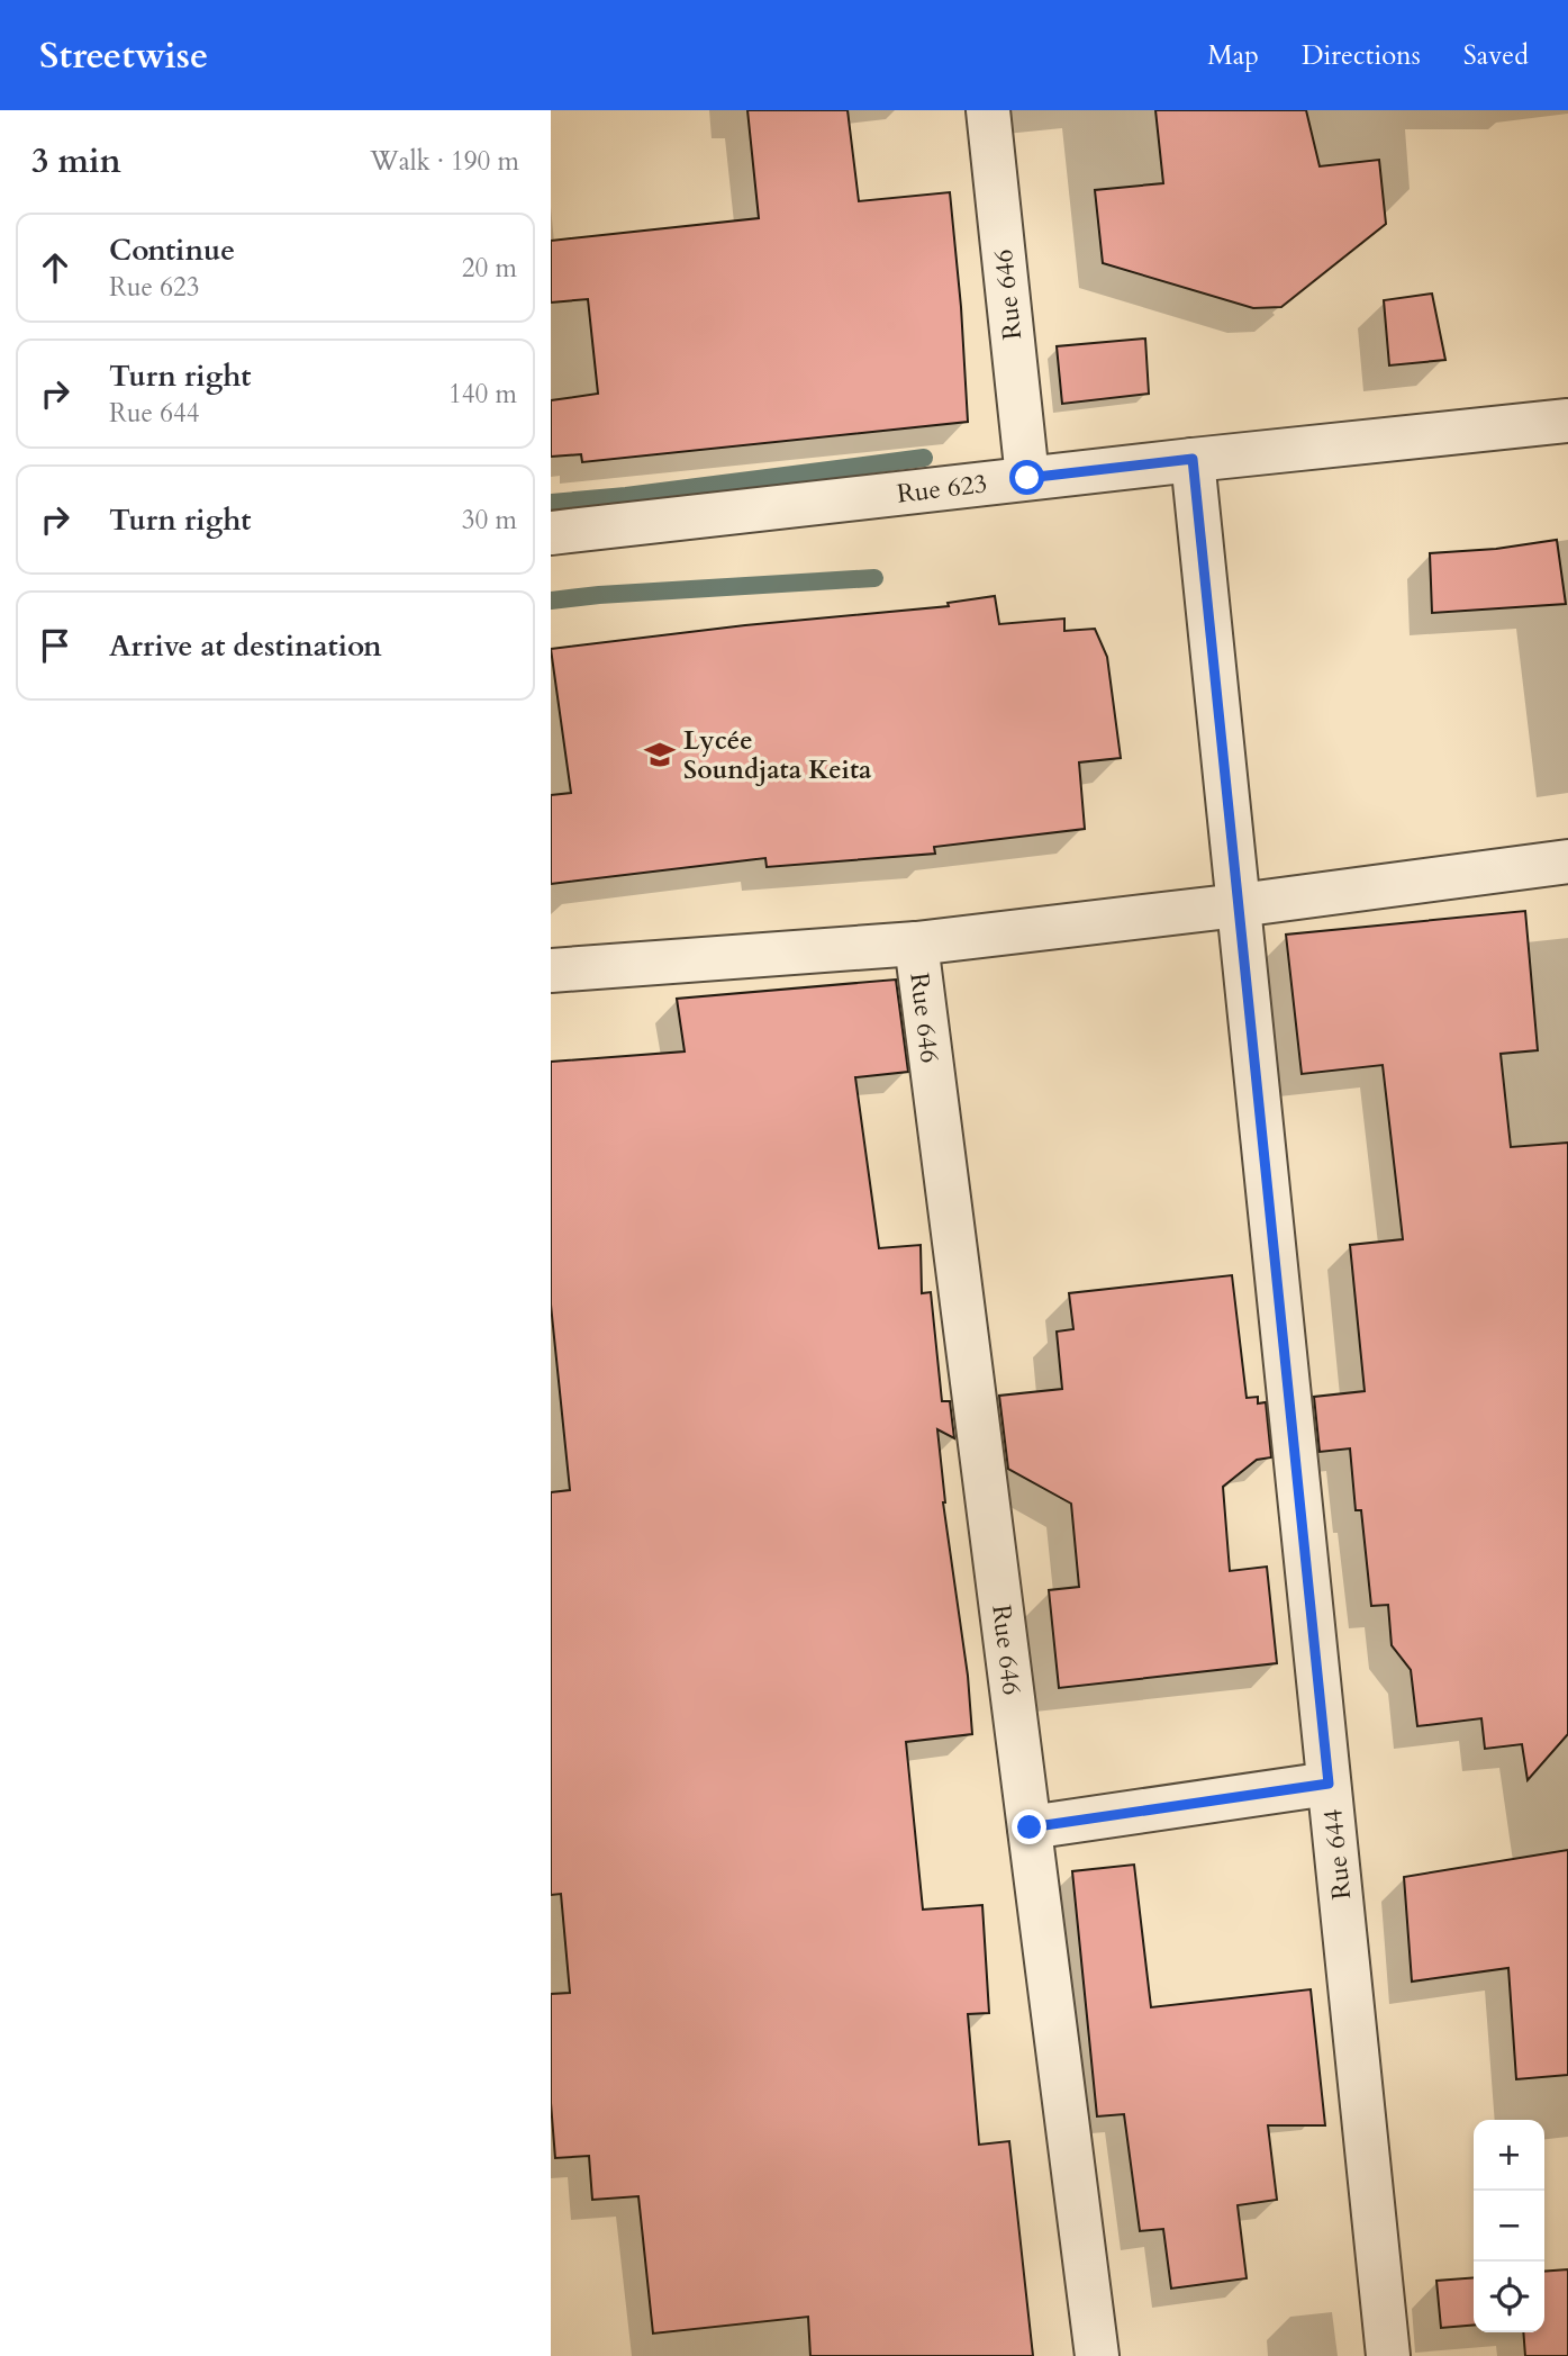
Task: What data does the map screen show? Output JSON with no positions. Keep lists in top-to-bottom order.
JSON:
{
  "streets": {
    "street": ["Rue 646", "Rue 623", "Rue 644"]
  },
  "crossings": [
    ["Rue 646", "Rue 623"],
    ["Rue 623", "Rue 644"]
  ],
  "places": {
    "school or university": ["Lycée Soundjata Keita"]
  },
  "page": {
    "header": "Streetwise",
    "nav": ["Map", "Directions", "Saved"],
    "heading": ["3 min", "Walk · 190 m"],
    "list": [
      ["Continue", "Rue 623", "20 m"],
      ["Turn right", "Rue 644", "140 m"],
      ["Turn right", "30 m"],
      "Arrive at destination"
    ],
    "map_buttons": ["+", "−"]
  }
}
